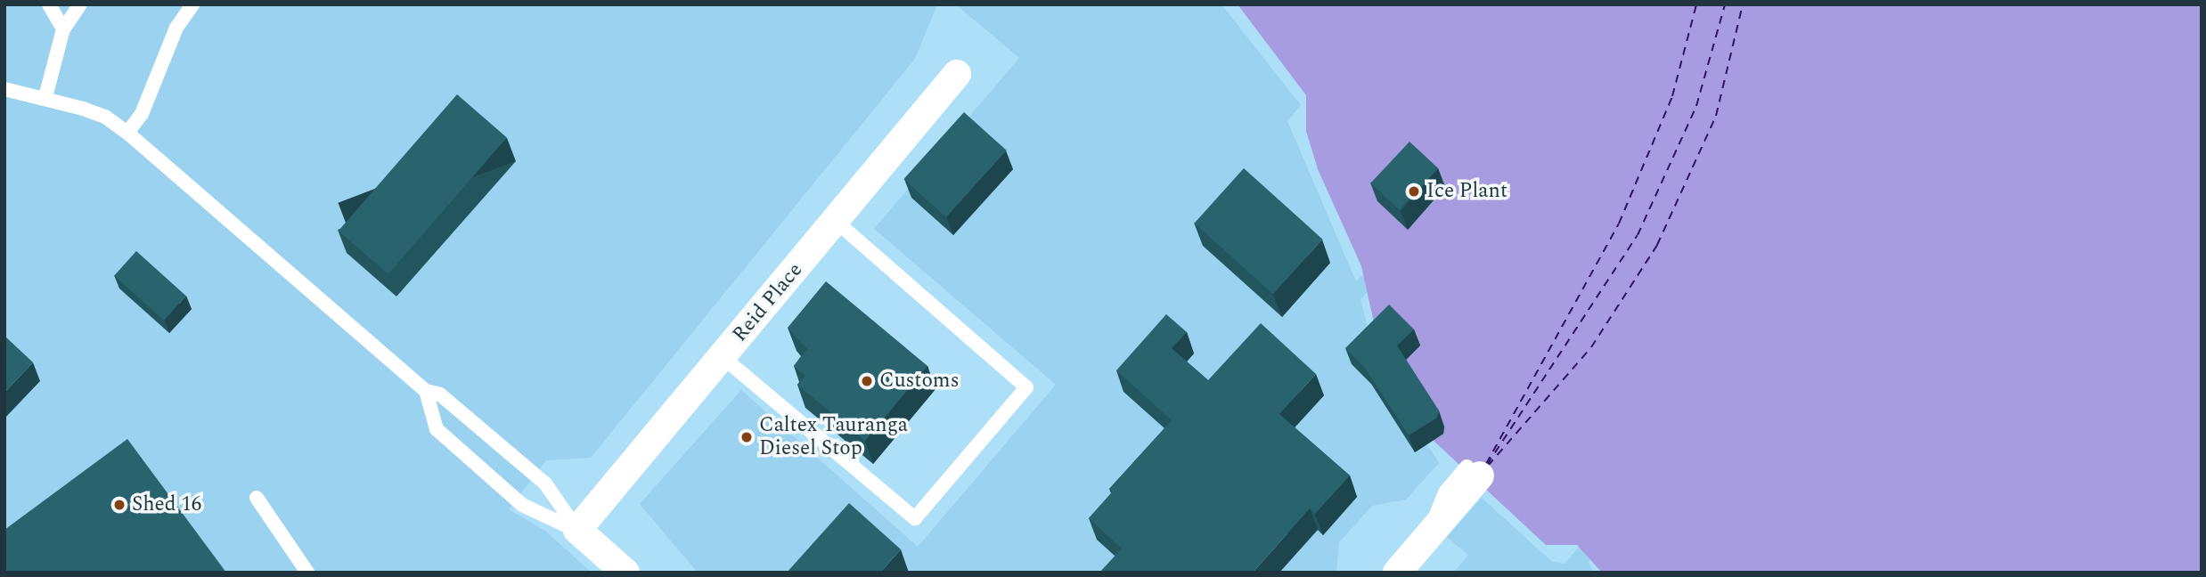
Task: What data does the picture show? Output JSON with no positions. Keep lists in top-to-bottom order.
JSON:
{
  "streets": {
    "street": ["Reid Place"]
  },
  "places": [
    "Ice Plant",
    "Customs",
    "Caltex Tauranga Diesel Stop",
    "Shed 16"
  ]
}
